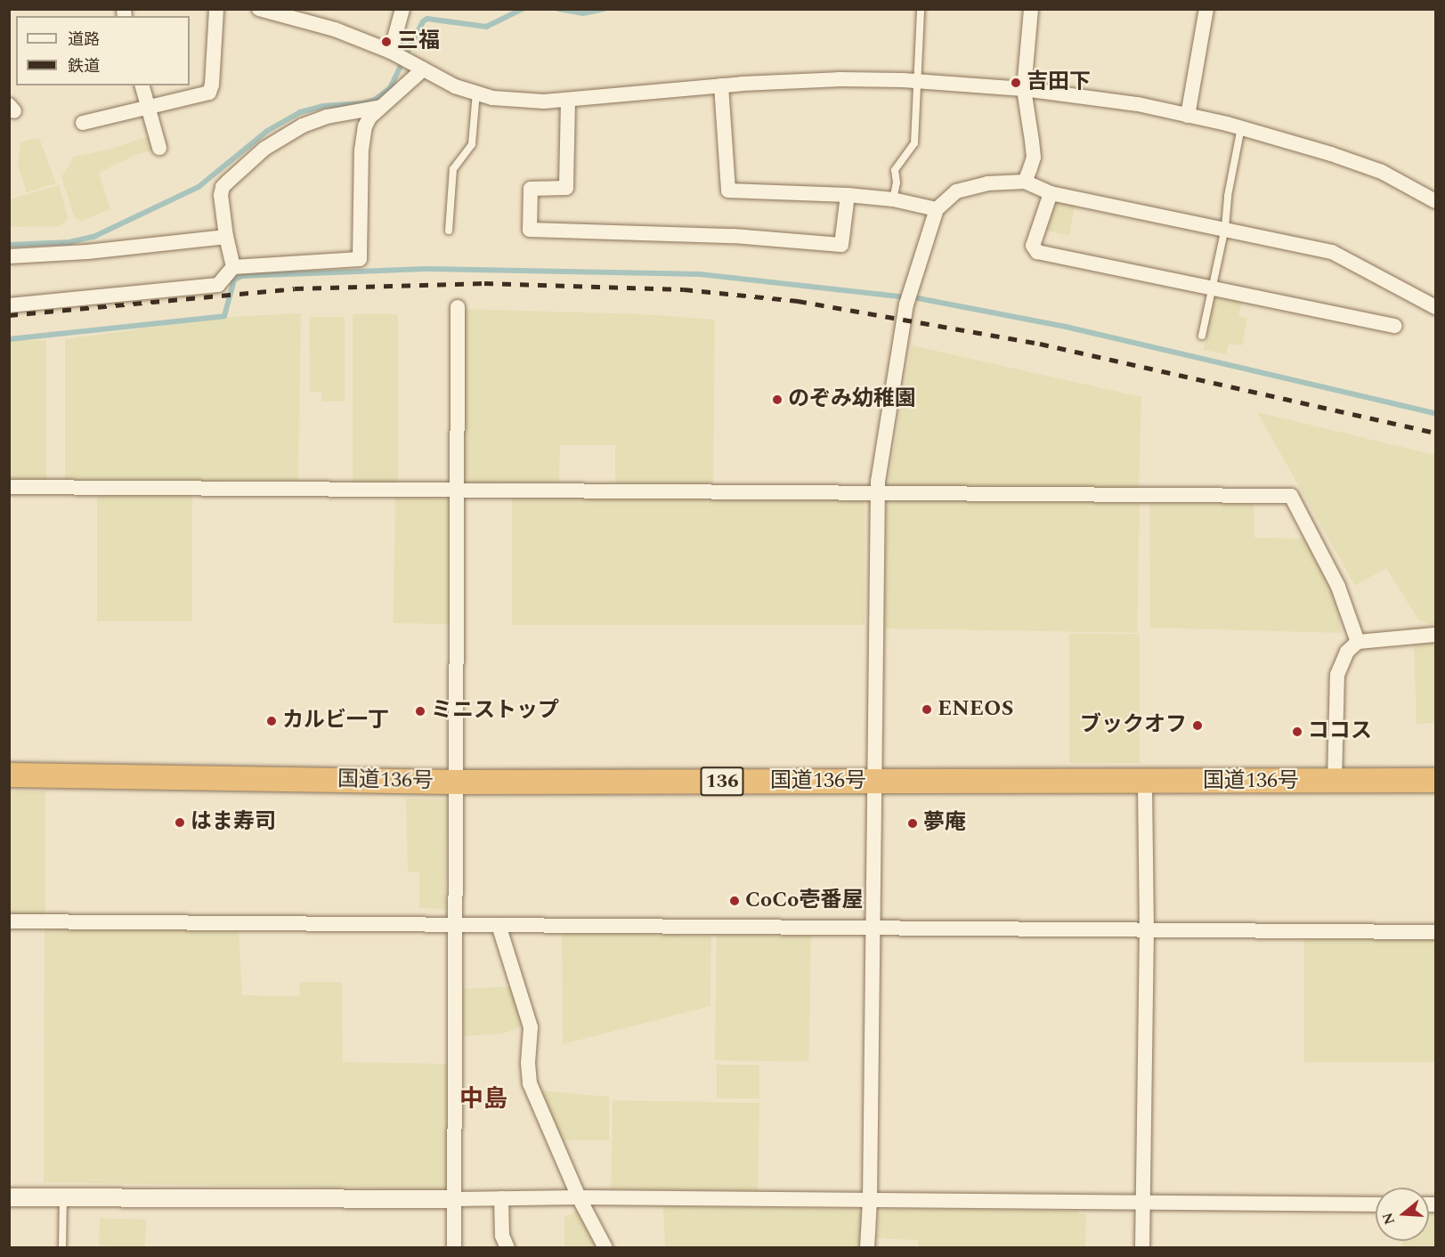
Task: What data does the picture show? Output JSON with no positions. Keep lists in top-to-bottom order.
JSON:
{
  "streets": {
    "highway": ["国道136号", "136"]
  },
  "districts": ["中島"],
  "places": [
    "三福",
    "吉田下",
    "のぞみ幼稚園",
    "ENEOS",
    "ミニストップ",
    "カルビ一丁",
    "ブックオフ",
    "ココス",
    "はま寿司",
    "夢庵",
    "CoCo壱番屋"
  ],
  "legend": ["道路", "鉄道"],
  "north": "left"
}
